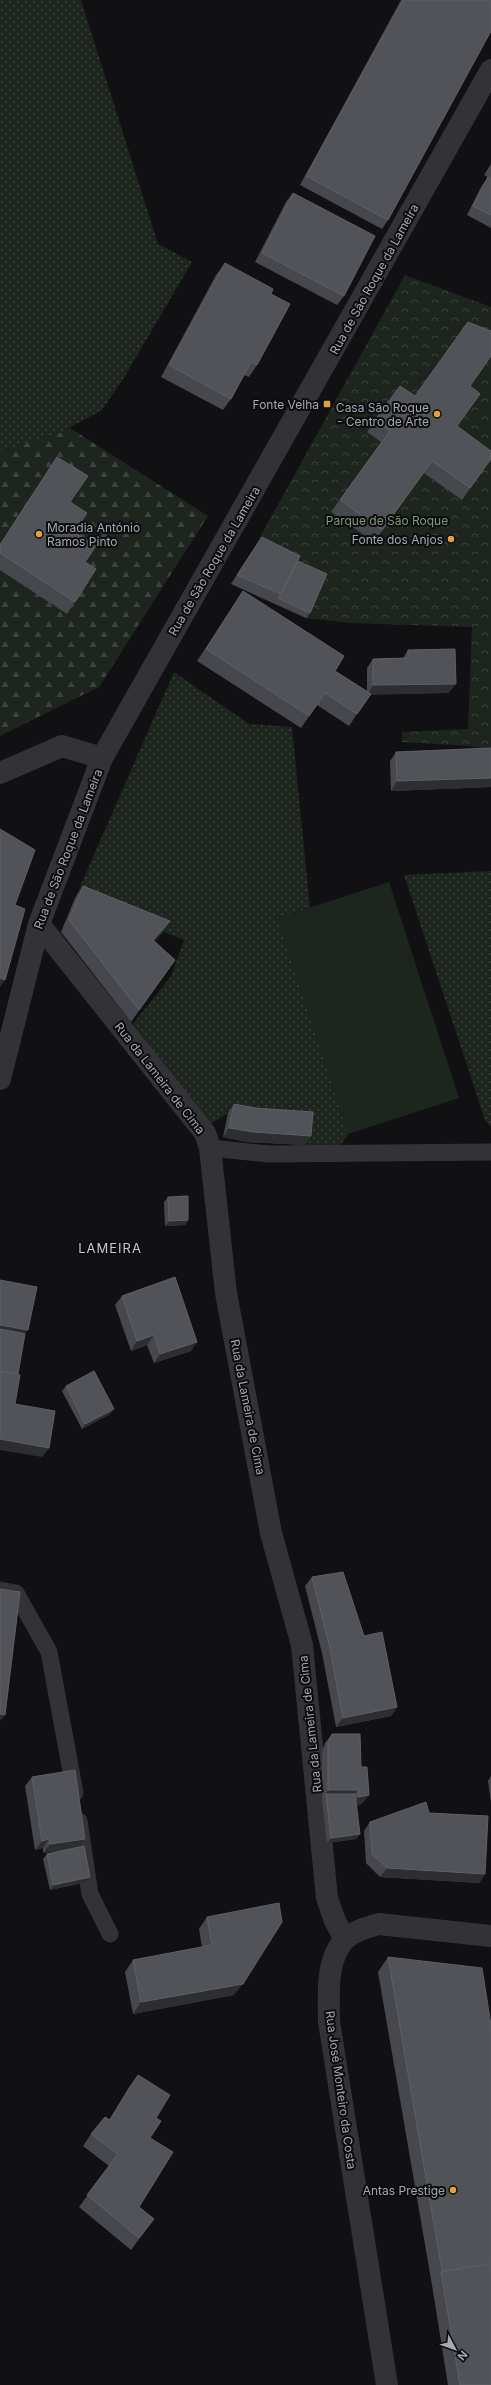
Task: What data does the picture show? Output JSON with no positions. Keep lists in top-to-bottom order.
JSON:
{
  "streets": {
    "street": ["Rua de São Roque da Lameira", "Rua da Lameira de Cima", "Rua José Monteiro da Costa"]
  },
  "crossings": [
    ["Rua de São Roque da Lameira", "Rua da Lameira de Cima"],
    ["Rua da Lameira de Cima", "Rua José Monteiro da Costa"]
  ],
  "districts": ["LAMEIRA"],
  "parks": ["Parque de São Roque"],
  "places": {
    "transit": ["Fonte Velha"],
    "other": [
      "Casa São Roque - Centro de Arte",
      "Moradia António Ramos Pinto",
      "Fonte dos Anjos",
      "Antas Prestige"
    ]
  },
  "north": "bottom right"
}
